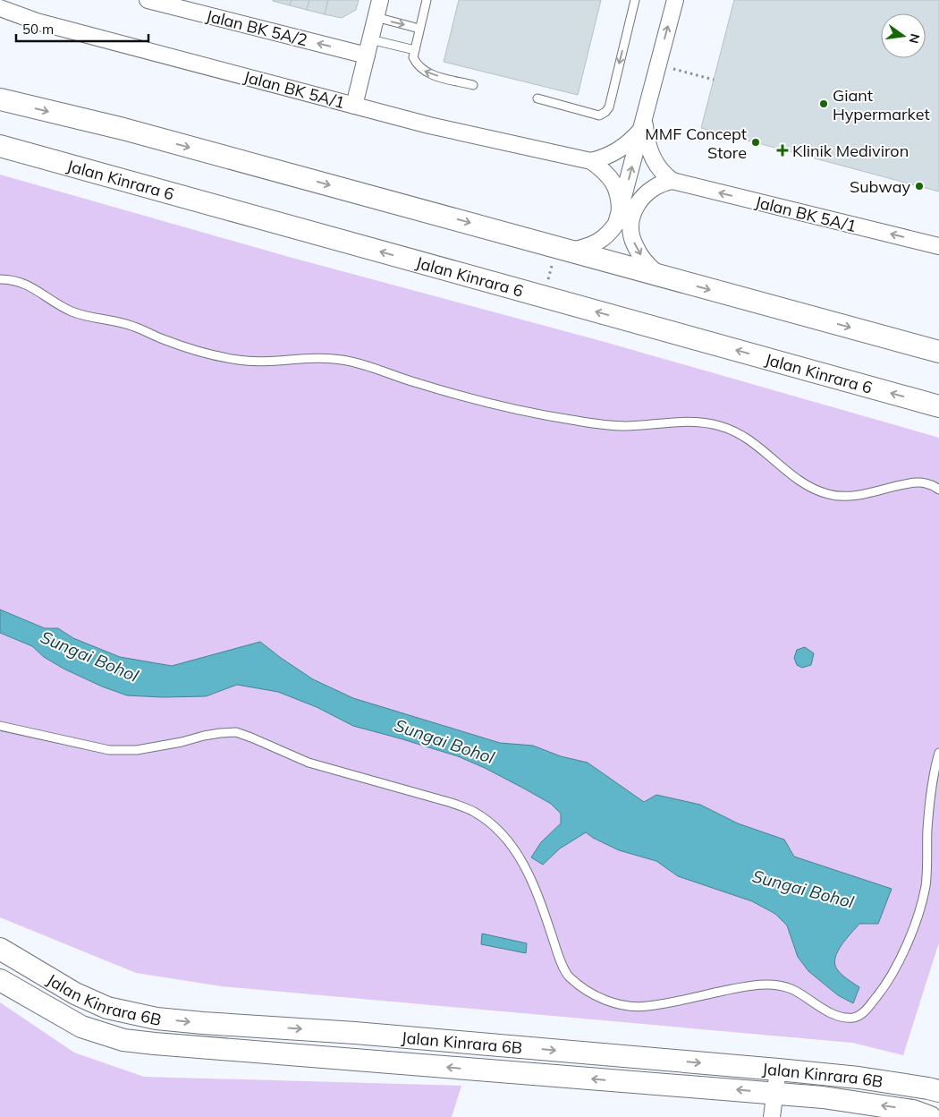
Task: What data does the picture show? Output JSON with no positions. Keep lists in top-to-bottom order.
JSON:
{
  "streets": {
    "main road": ["Jalan Kinrara 6", "Jalan Kinrara 6B"],
    "street": ["Jalan BK 5A/2", "Jalan BK 5A/1"]
  },
  "one_way": ["Jalan BK 5A/2"],
  "water": ["Sungai Bohol"],
  "places": {
    "other": ["Giant Hypermarket", "MMF Concept Store", "Subway"],
    "health": ["Klinik Mediviron"]
  },
  "scale_bar": "50 m",
  "north": "right"
}
